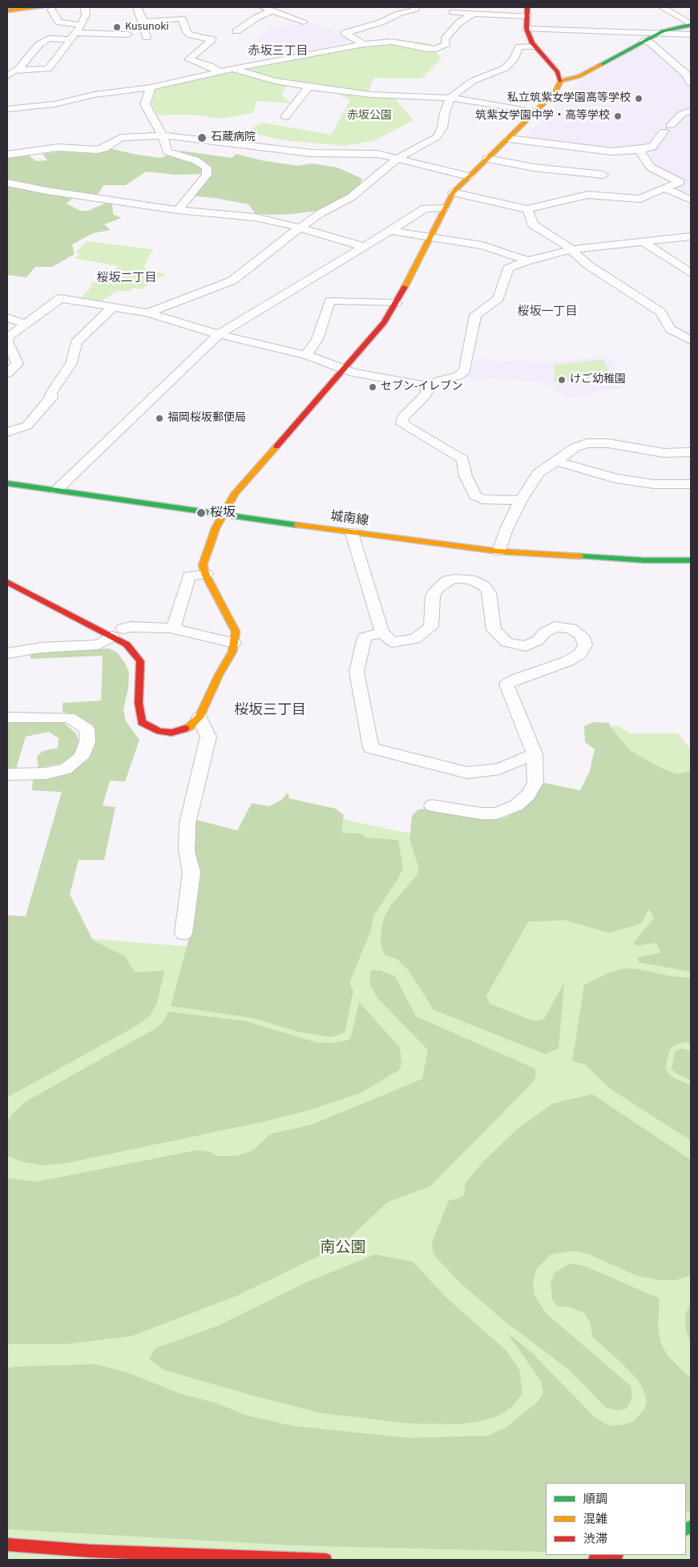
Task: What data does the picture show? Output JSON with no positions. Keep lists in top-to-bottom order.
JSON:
{
  "streets": {
    "main road": ["城南線"]
  },
  "districts": [
    "赤坂三丁目",
    "桜坂二丁目",
    "桜坂一丁目",
    "桜坂三丁目"
  ],
  "parks": ["赤坂公園", "南公園"],
  "places": [
    "Kusunoki",
    "私立筑紫女学園高等学校",
    "筑紫女学園中学・高等学校",
    "石蔵病院",
    "けご幼稚園",
    "セブン-イレブン",
    "福岡桜坂郵便局",
    "桜坂"
  ],
  "legend": ["順調", "混雑", "渋滞"]
}
